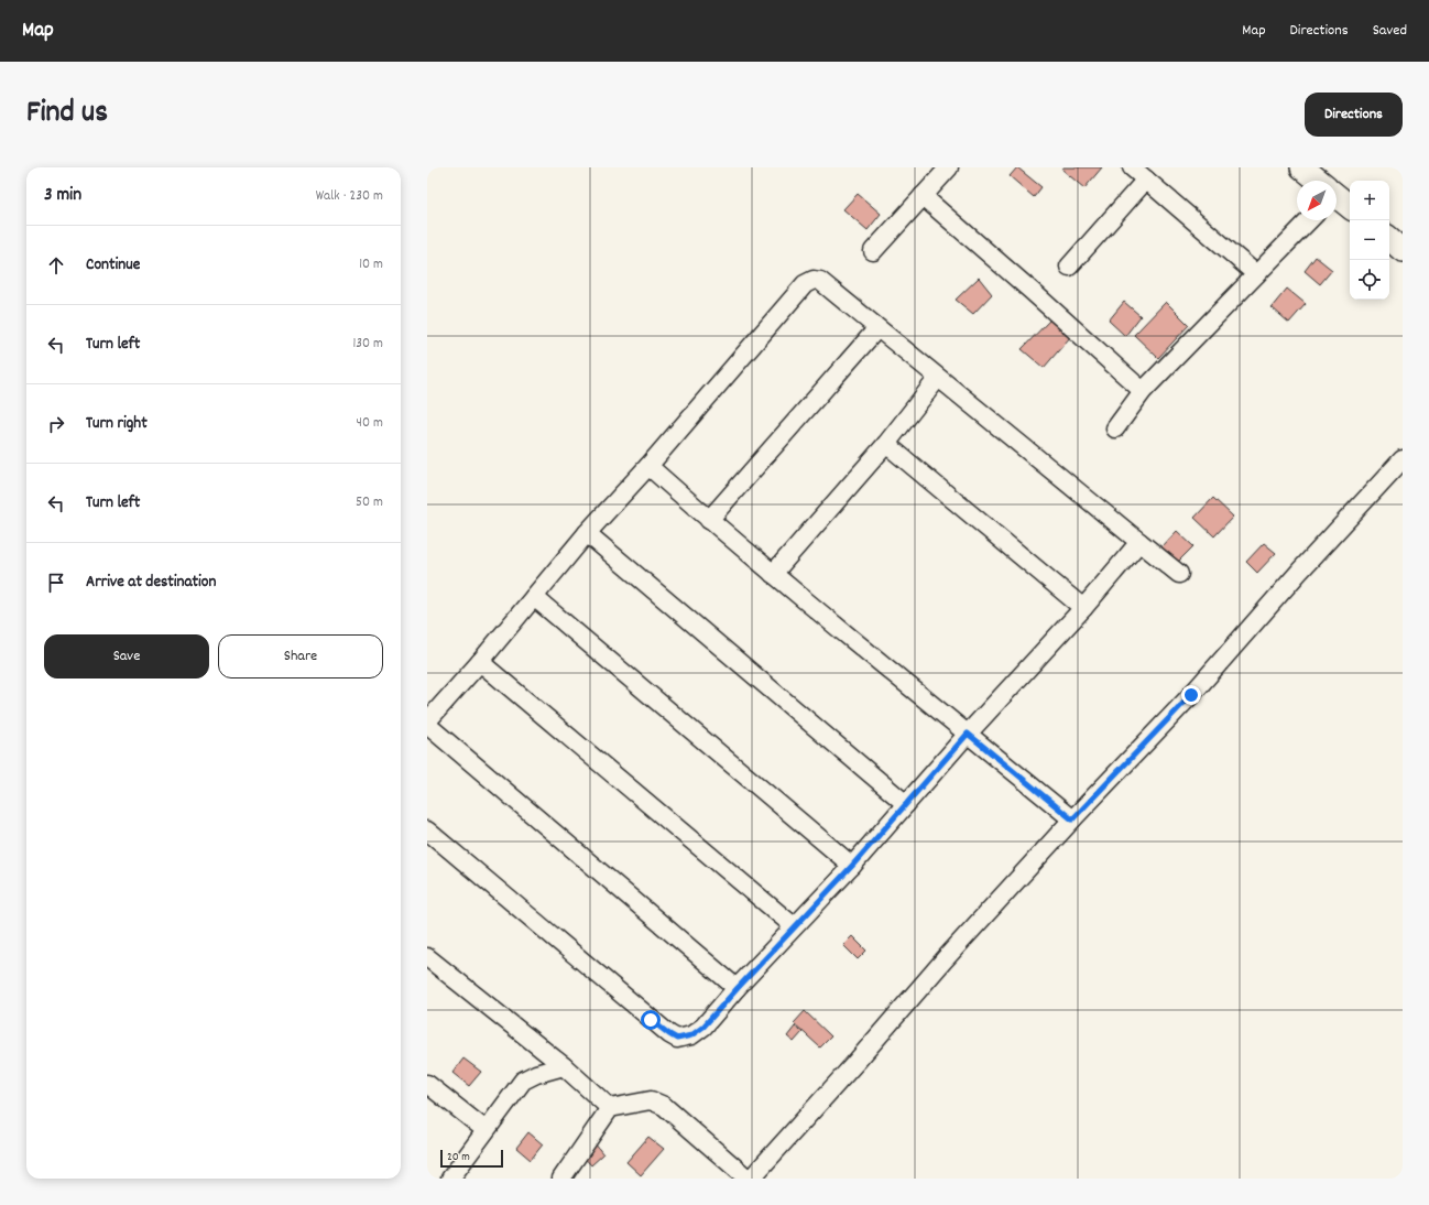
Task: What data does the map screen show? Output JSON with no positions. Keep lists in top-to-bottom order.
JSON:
{
  "scale_bar": "20 m",
  "north": "bottom left",
  "page": {
    "header": "Map",
    "nav": ["Map", "Directions", "Saved"],
    "title": "Find us",
    "buttons": [
      "Directions",
      ["Save", "Share"]
    ],
    "heading": ["3 min", "Walk · 230 m"],
    "map_buttons": ["+", "−"],
    "list": [
      ["Continue", "10 m"],
      ["Turn left", "130 m"],
      ["Turn right", "40 m"],
      ["Turn left", "50 m"],
      "Arrive at destination"
    ],
    "scale": "20 m"
  }
}
